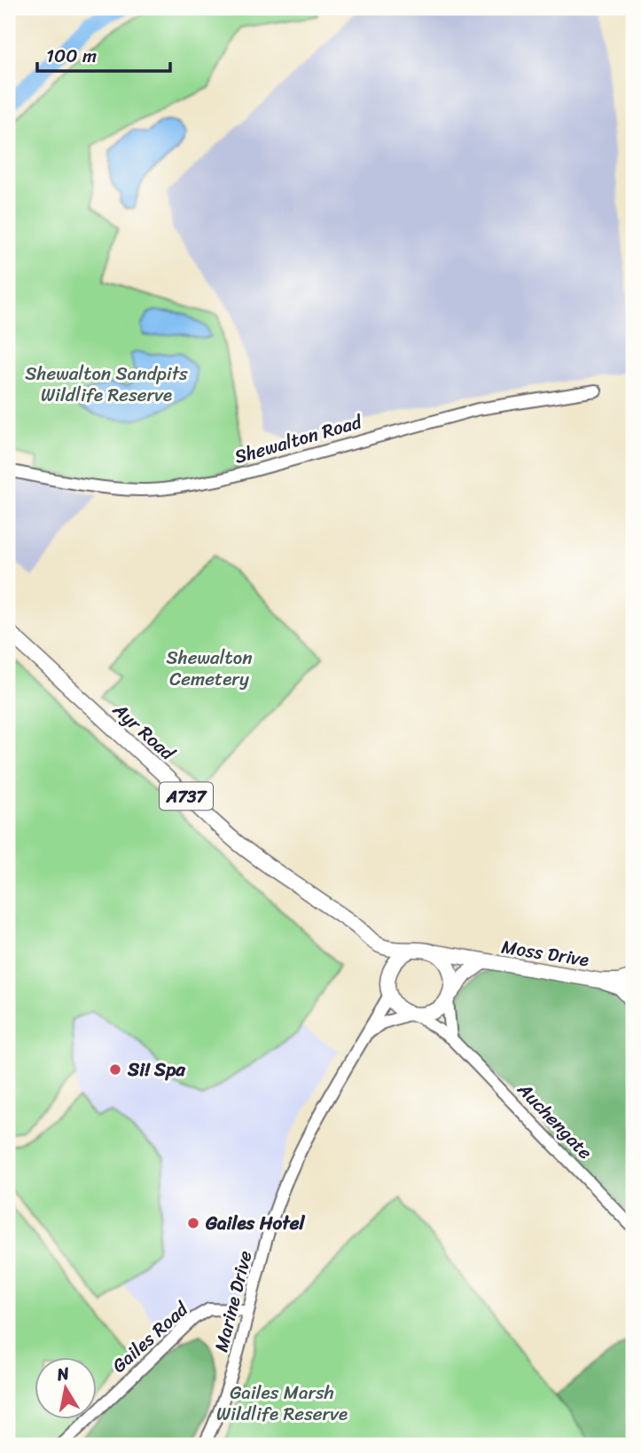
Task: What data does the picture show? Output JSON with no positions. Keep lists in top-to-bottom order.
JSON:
{
  "streets": {
    "main road": ["Ayr Road", "A737", "Moss Drive"],
    "street": [
      "Shewalton Road",
      "Auchengate",
      "Marine Drive",
      "Gailes Road"
    ]
  },
  "crossings": [
    ["Moss Drive", "Auchengate"],
    ["Moss Drive", "Marine Drive"],
    ["Auchengate", "Marine Drive"],
    ["Marine Drive", "Gailes Road"]
  ],
  "parks": ["Shewalton Sandpits Wildlife Reserve", "Shewalton Cemetery", "Gailes Marsh Wildlife Reserve"],
  "places": ["Si! Spa", "Gailes Hotel"],
  "scale_bar": "100 m",
  "north": "top"
}
